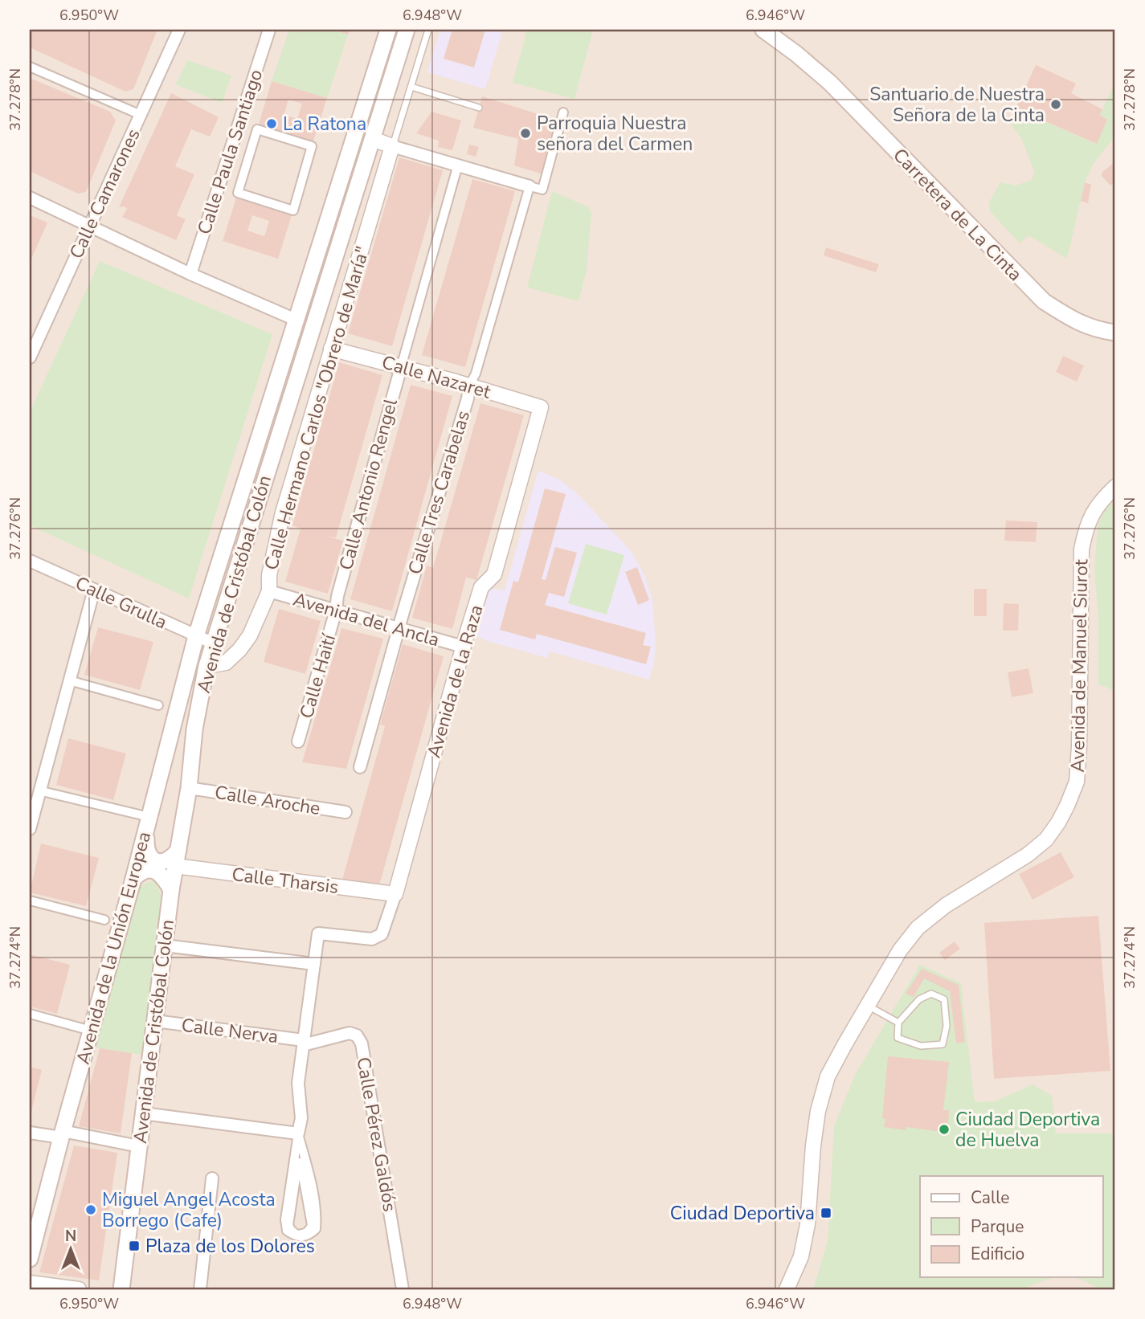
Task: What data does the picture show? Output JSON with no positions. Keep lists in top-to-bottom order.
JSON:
{
  "streets": {
    "main road": ["Carretera de La Cinta", "Avenida de Cristóbal Colón", "Avenida de la Unión Europea"],
    "street": [
      "Calle Paula Santiago",
      "Calle Camarones",
      "Calle Nazaret",
      "Calle Hermano Carlos \"Obrero de María\"",
      "Calle Antonio Rengel",
      "Calle Tres Carabelas",
      "Calle Grulla",
      "Avenida del Ancla",
      "Avenida de Manuel Siurot",
      "Calle Haití",
      "Avenida de la Raza",
      "Calle Aroche",
      "Calle Tharsis",
      "Calle Nerva",
      "Calle Pérez Galdós"
    ]
  },
  "crossings": [
    ["Calle Nazaret", "Calle Hermano Carlos \"Obrero de María\""],
    ["Calle Nazaret", "Calle Antonio Rengel"],
    ["Calle Nazaret", "Calle Tres Carabelas"],
    ["Calle Nazaret", "Avenida de la Raza"],
    ["Calle Hermano Carlos \"Obrero de María\"", "Avenida de Cristóbal Colón"],
    ["Calle Hermano Carlos \"Obrero de María\"", "Avenida del Ancla"],
    ["Calle Antonio Rengel", "Avenida del Ancla"],
    ["Calle Antonio Rengel", "Calle Haití"],
    ["Calle Tres Carabelas", "Avenida del Ancla"],
    ["Avenida de Cristóbal Colón", "Calle Grulla"],
    ["Avenida de Cristóbal Colón", "Calle Aroche"],
    ["Avenida de Cristóbal Colón", "Calle Tharsis"],
    ["Avenida de Cristóbal Colón", "Avenida de la Unión Europea"],
    ["Avenida de Cristóbal Colón", "Calle Nerva"],
    ["Calle Grulla", "Avenida de la Unión Europea"],
    ["Avenida del Ancla", "Calle Haití"],
    ["Avenida del Ancla", "Avenida de la Raza"],
    ["Avenida de la Raza", "Calle Tharsis"],
    ["Calle Nerva", "Calle Pérez Galdós"]
  ],
  "places": {
    "other": [
      "Santuario de Nuestra Señora de la Cinta",
      "La Ratona",
      "Parroquia Nuestra señora del Carmen",
      "Ciudad Deportiva de Huelva",
      "Miguel Angel Acosta Borrego (Cafe)"
    ],
    "transit": ["Ciudad Deportiva", "Plaza de los Dolores"]
  },
  "legend": ["Calle", "Parque", "Edificio"],
  "north": "top",
  "coordinates": [
    "6.950°W",
    "6.948°W",
    "6.946°W",
    "37.278°N",
    "37.276°N",
    "37.274°N"
  ]
}
